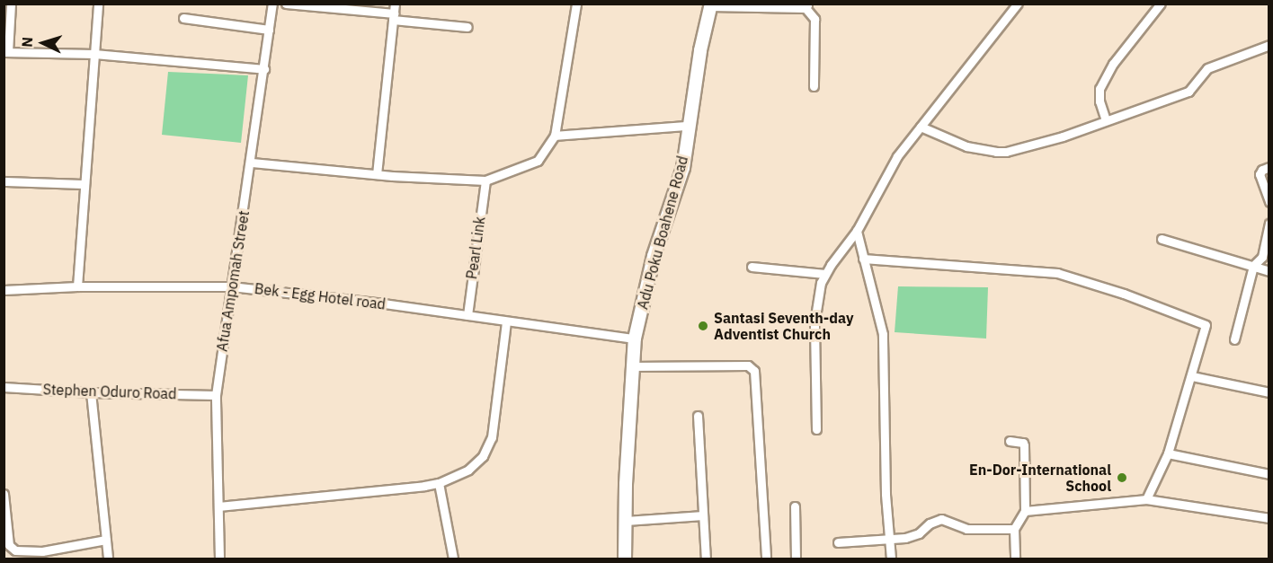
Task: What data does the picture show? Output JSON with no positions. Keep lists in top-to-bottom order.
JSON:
{
  "streets": {
    "street": [
      "Adu Poku Boahene Road",
      "Pearl Link",
      "Afua Ampomah Street",
      "Bek - Egg Hotel road",
      "Stephen Oduro Road"
    ]
  },
  "crossings": [
    ["Adu Poku Boahene Road", "Bek - Egg Hotel road"],
    ["Pearl Link", "Bek - Egg Hotel road"],
    ["Afua Ampomah Street", "Bek - Egg Hotel road"],
    ["Afua Ampomah Street", "Stephen Oduro Road"]
  ],
  "places": ["Santasi Seventh-day Adventist Church", "En-Dor-International School"],
  "north": "left"
}
